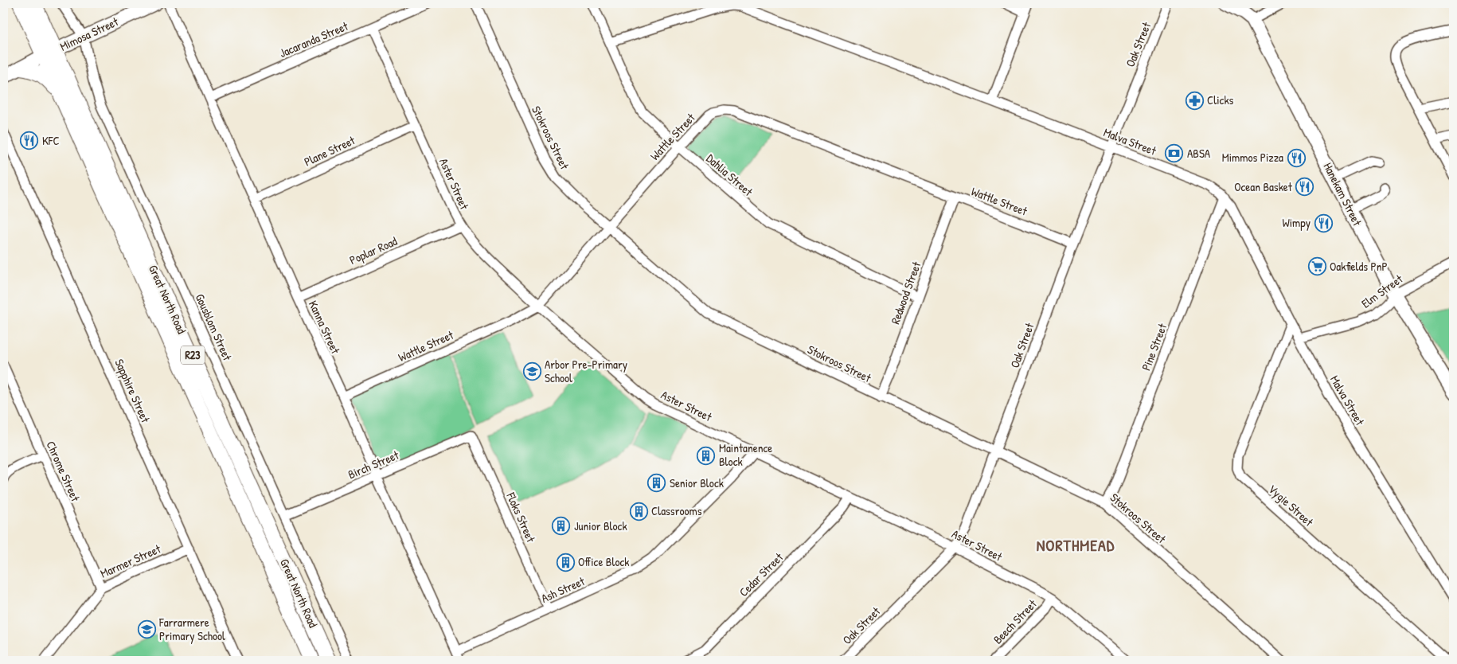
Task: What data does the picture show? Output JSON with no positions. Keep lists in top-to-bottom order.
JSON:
{
  "streets": {
    "main road": ["Great North Road", "R23"],
    "street": [
      "Mimosa Street",
      "Jacaranda Street",
      "Oak Street",
      "Wattle Street",
      "Stokroos Street",
      "Malva Street",
      "Plane Street",
      "Dahlia Street",
      "Aster Street",
      "Hanekam Street",
      "Poplar Road",
      "Elm Street",
      "Redwood Street",
      "Gousblom Street",
      "Kanna Street",
      "Pine Street",
      "Sapphire Street",
      "Birch Street",
      "Chrome Street",
      "Vygie Street",
      "Floks Street",
      "Marmer Street",
      "Cedar Street",
      "Ash Street",
      "Beech Street"
    ]
  },
  "crossings": [
    ["Mimosa Street", "Great North Road"],
    ["Mimosa Street", "Gousblom Street"],
    ["Jacaranda Street", "Aster Street"],
    ["Jacaranda Street", "Kanna Street"],
    ["Oak Street", "Wattle Street"],
    ["Oak Street", "Stokroos Street"],
    ["Oak Street", "Malva Street"],
    ["Oak Street", "Aster Street"],
    ["Wattle Street", "Stokroos Street"],
    ["Wattle Street", "Dahlia Street"],
    ["Wattle Street", "Aster Street"],
    ["Wattle Street", "Redwood Street"],
    ["Wattle Street", "Kanna Street"],
    ["Stokroos Street", "Redwood Street"],
    ["Stokroos Street", "Pine Street"],
    ["Malva Street", "Dahlia Street"],
    ["Malva Street", "Elm Street"],
    ["Malva Street", "Pine Street"],
    ["Malva Street", "Vygie Street"],
    ["Plane Street", "Aster Street"],
    ["Plane Street", "Kanna Street"],
    ["Dahlia Street", "Redwood Street"],
    ["Aster Street", "Poplar Road"],
    ["Aster Street", "Cedar Street"],
    ["Aster Street", "Ash Street"],
    ["Aster Street", "Beech Street"],
    ["Hanekam Street", "Elm Street"],
    ["Poplar Road", "Kanna Street"],
    ["Gousblom Street", "Birch Street"],
    ["Kanna Street", "Birch Street"],
    ["Kanna Street", "Ash Street"],
    ["Sapphire Street", "Marmer Street"],
    ["Birch Street", "Floks Street"],
    ["Chrome Street", "Marmer Street"],
    ["Floks Street", "Ash Street"]
  ],
  "districts": ["NORTHMEAD"],
  "places": {
    "pharmacy": ["Clicks"],
    "restaurant": [
      "KFC",
      "Mimmos Pizza",
      "Ocean Basket",
      "Wimpy"
    ],
    "bank": ["ABSA"],
    "supermarket": ["Oakfields PnP"],
    "school or university": ["Arbor Pre-Primary School", "Farrarmere Primary School"],
    "building": [
      "Maintanence Block",
      "Senior Block",
      "Classrooms",
      "Junior Block",
      "Office Block"
    ]
  }
}
